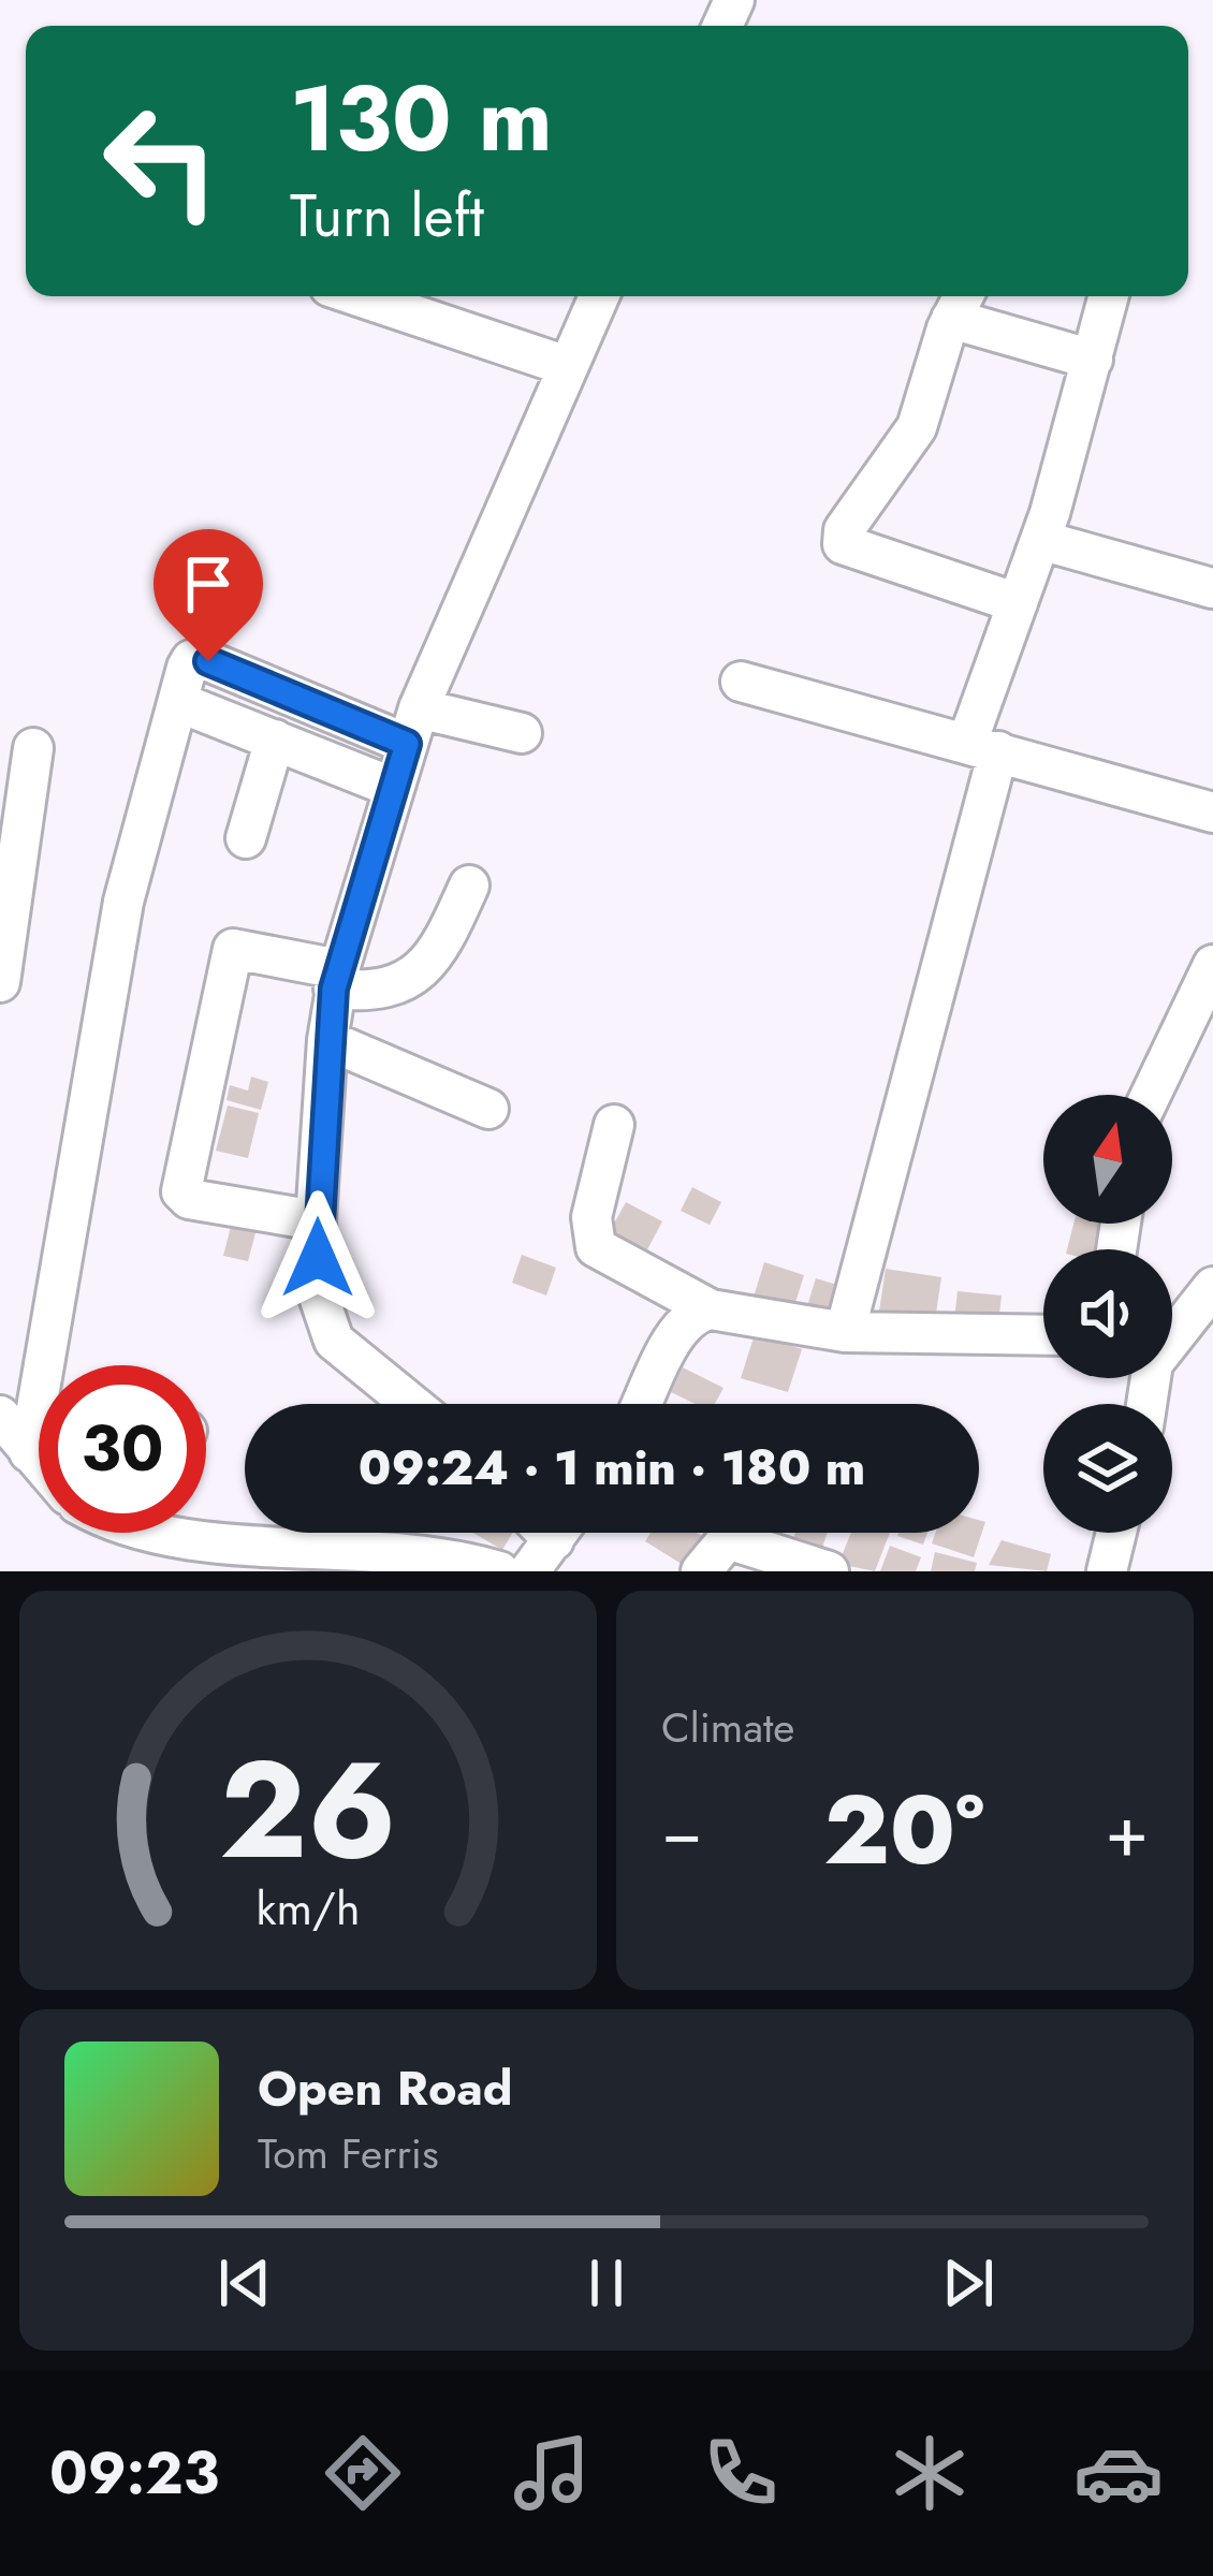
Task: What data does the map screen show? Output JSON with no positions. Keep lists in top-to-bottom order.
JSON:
{
  "north": "top",
  "page": {
    "turn": ["130 m", "Turn left"],
    "limit": "30",
    "trip": "09:24 · 1 min · 180 m",
    "tile": "Climate",
    "heat": ["−", "20°", "+"],
    "song": ["Open Road", "Tom Ferris"],
    "tabs": "09:23",
    "gauge": ["26", "km/h"]
  }
}
